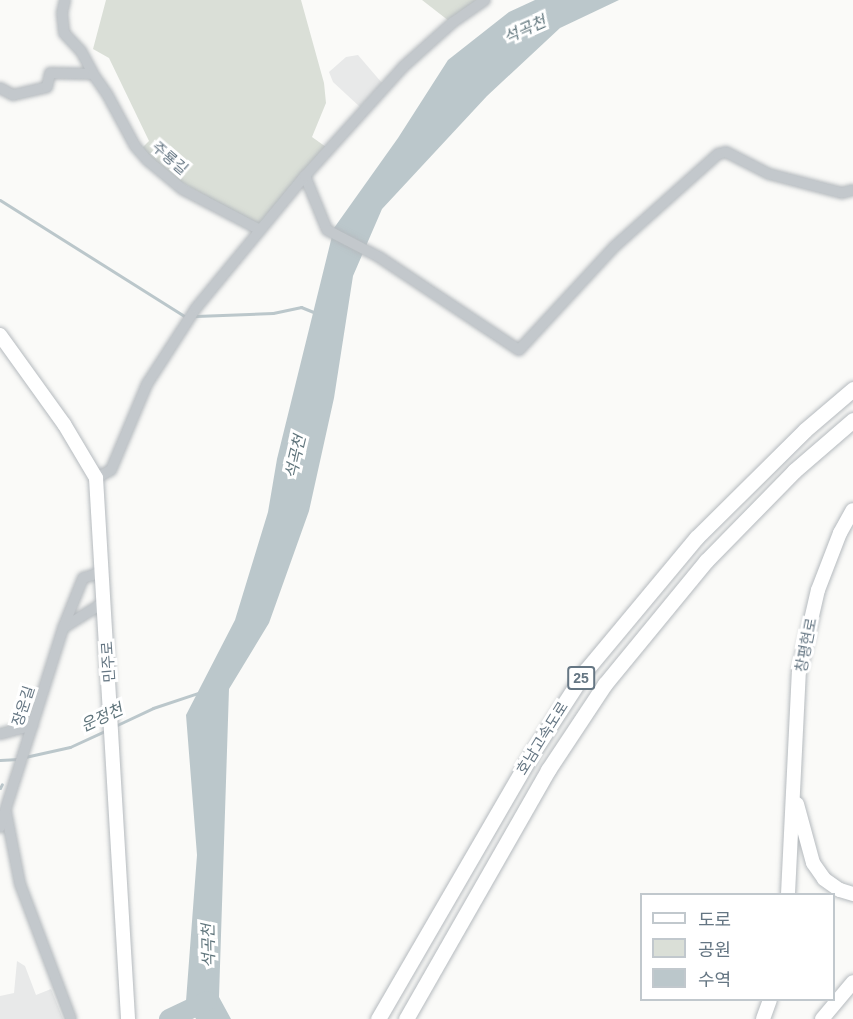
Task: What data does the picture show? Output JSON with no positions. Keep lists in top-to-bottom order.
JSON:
{
  "streets": {
    "highway": ["25", "호남고속도로"],
    "main road": ["창평현로", "민주로"],
    "street": ["주룡길", "장운길"]
  },
  "crossings": [
    ["민주로", "장운길"]
  ],
  "water": ["석곡천", "운정천"],
  "legend": ["도로", "공원", "수역"]
}
